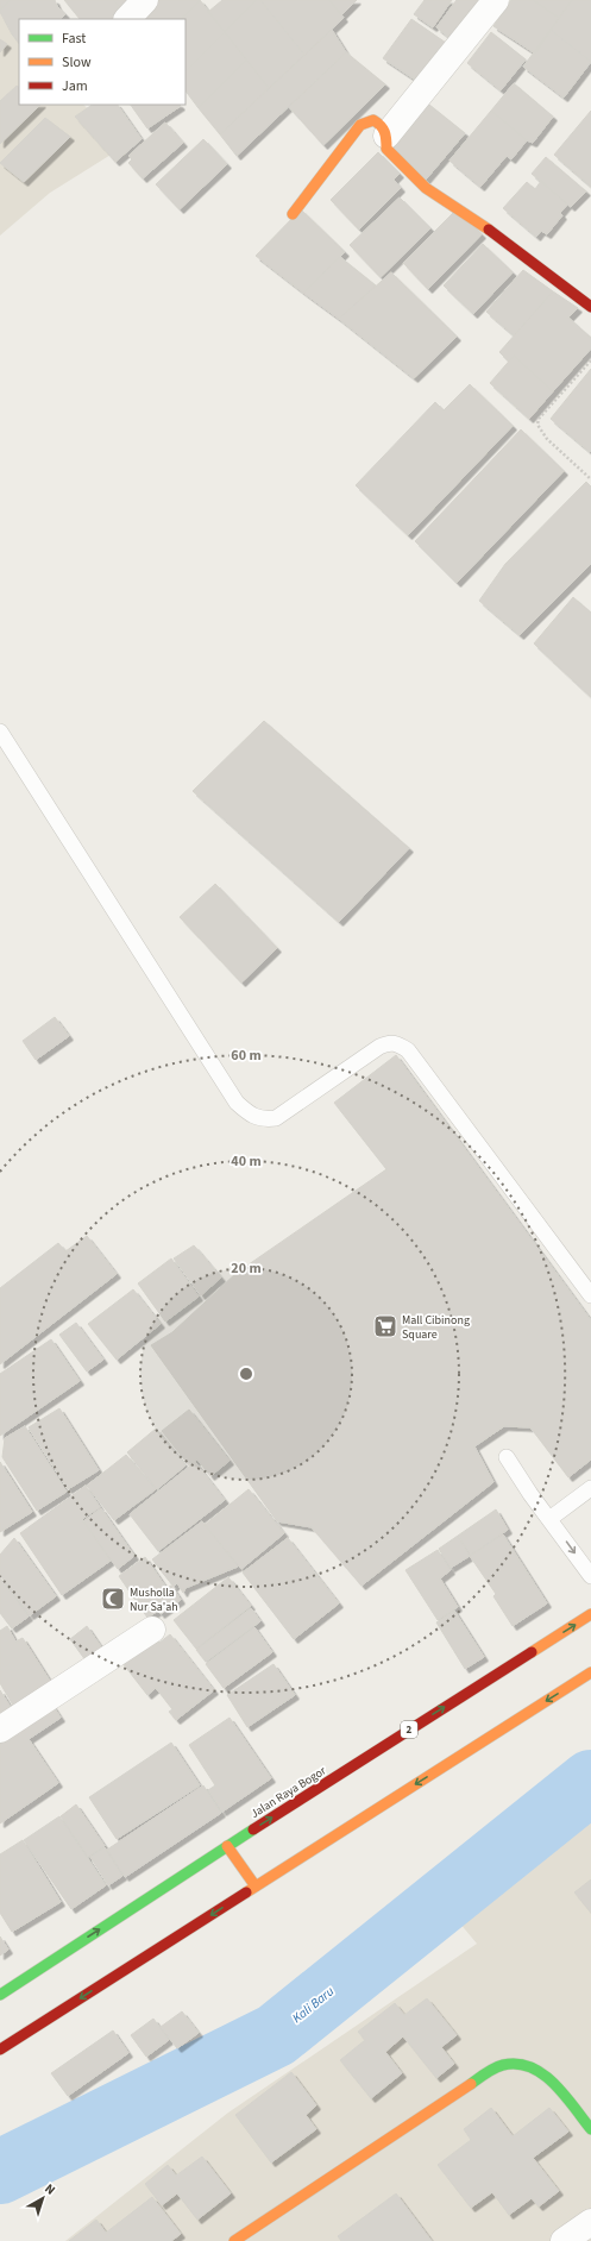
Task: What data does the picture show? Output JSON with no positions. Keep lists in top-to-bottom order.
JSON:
{
  "streets": {
    "main road": ["2", "Jalan Raya Bogor"]
  },
  "water": ["Kali Baru"],
  "places": {
    "supermarket": ["Mall Cibinong Square"],
    "mosque": ["Musholla Nur Sa'ah"]
  },
  "legend": ["Fast", "Slow", "Jam"],
  "north": "top right",
  "rings": ["60 m", "40 m", "20 m"]
}
